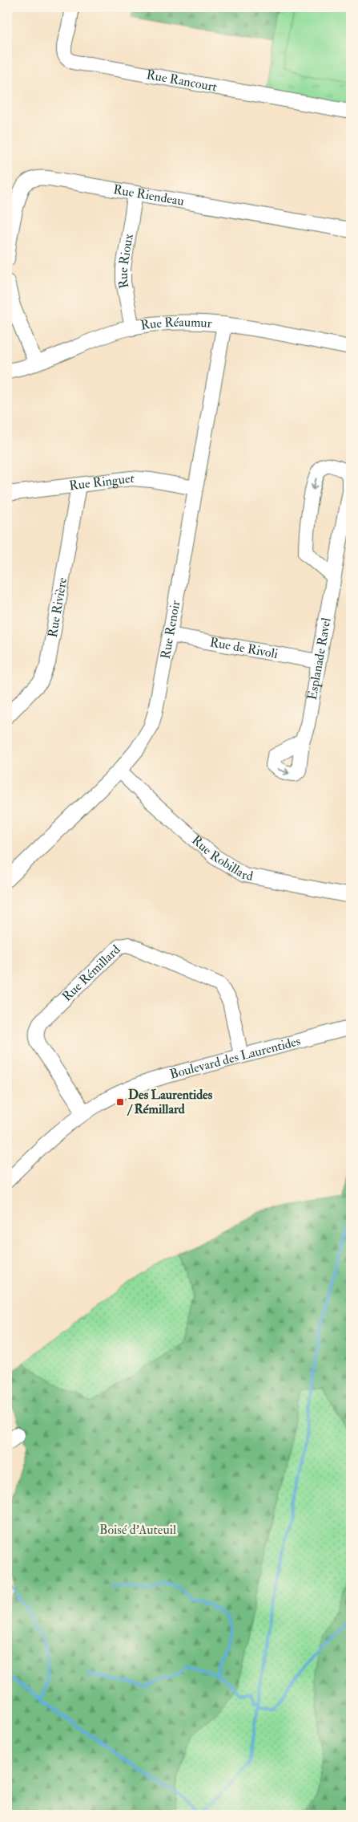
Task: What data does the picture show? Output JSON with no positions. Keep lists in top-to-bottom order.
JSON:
{
  "streets": {
    "street": [
      "Rue Rancourt",
      "Rue Riendeau",
      "Rue Rioux",
      "Rue Réaumur",
      "Rue Ringuet",
      "Rue Rivière",
      "Rue Renoir",
      "Rue de Rivoli",
      "Esplanade Ravel",
      "Rue Robillard",
      "Rue Rémillard",
      "Boulevard des Laurentides"
    ]
  },
  "crossings": [
    ["Rue Riendeau", "Rue Rioux"],
    ["Rue Rioux", "Rue Réaumur"],
    ["Rue Réaumur", "Rue Renoir"],
    ["Rue Ringuet", "Rue Rivière"],
    ["Rue Ringuet", "Rue Renoir"],
    ["Rue Renoir", "Rue de Rivoli"],
    ["Rue Renoir", "Rue Robillard"],
    ["Rue de Rivoli", "Esplanade Ravel"],
    ["Rue Rémillard", "Boulevard des Laurentides"]
  ],
  "parks": ["Boisé d'Auteuil"],
  "places": {
    "transit": ["Des Laurentides / Rémillard"]
  }
}
